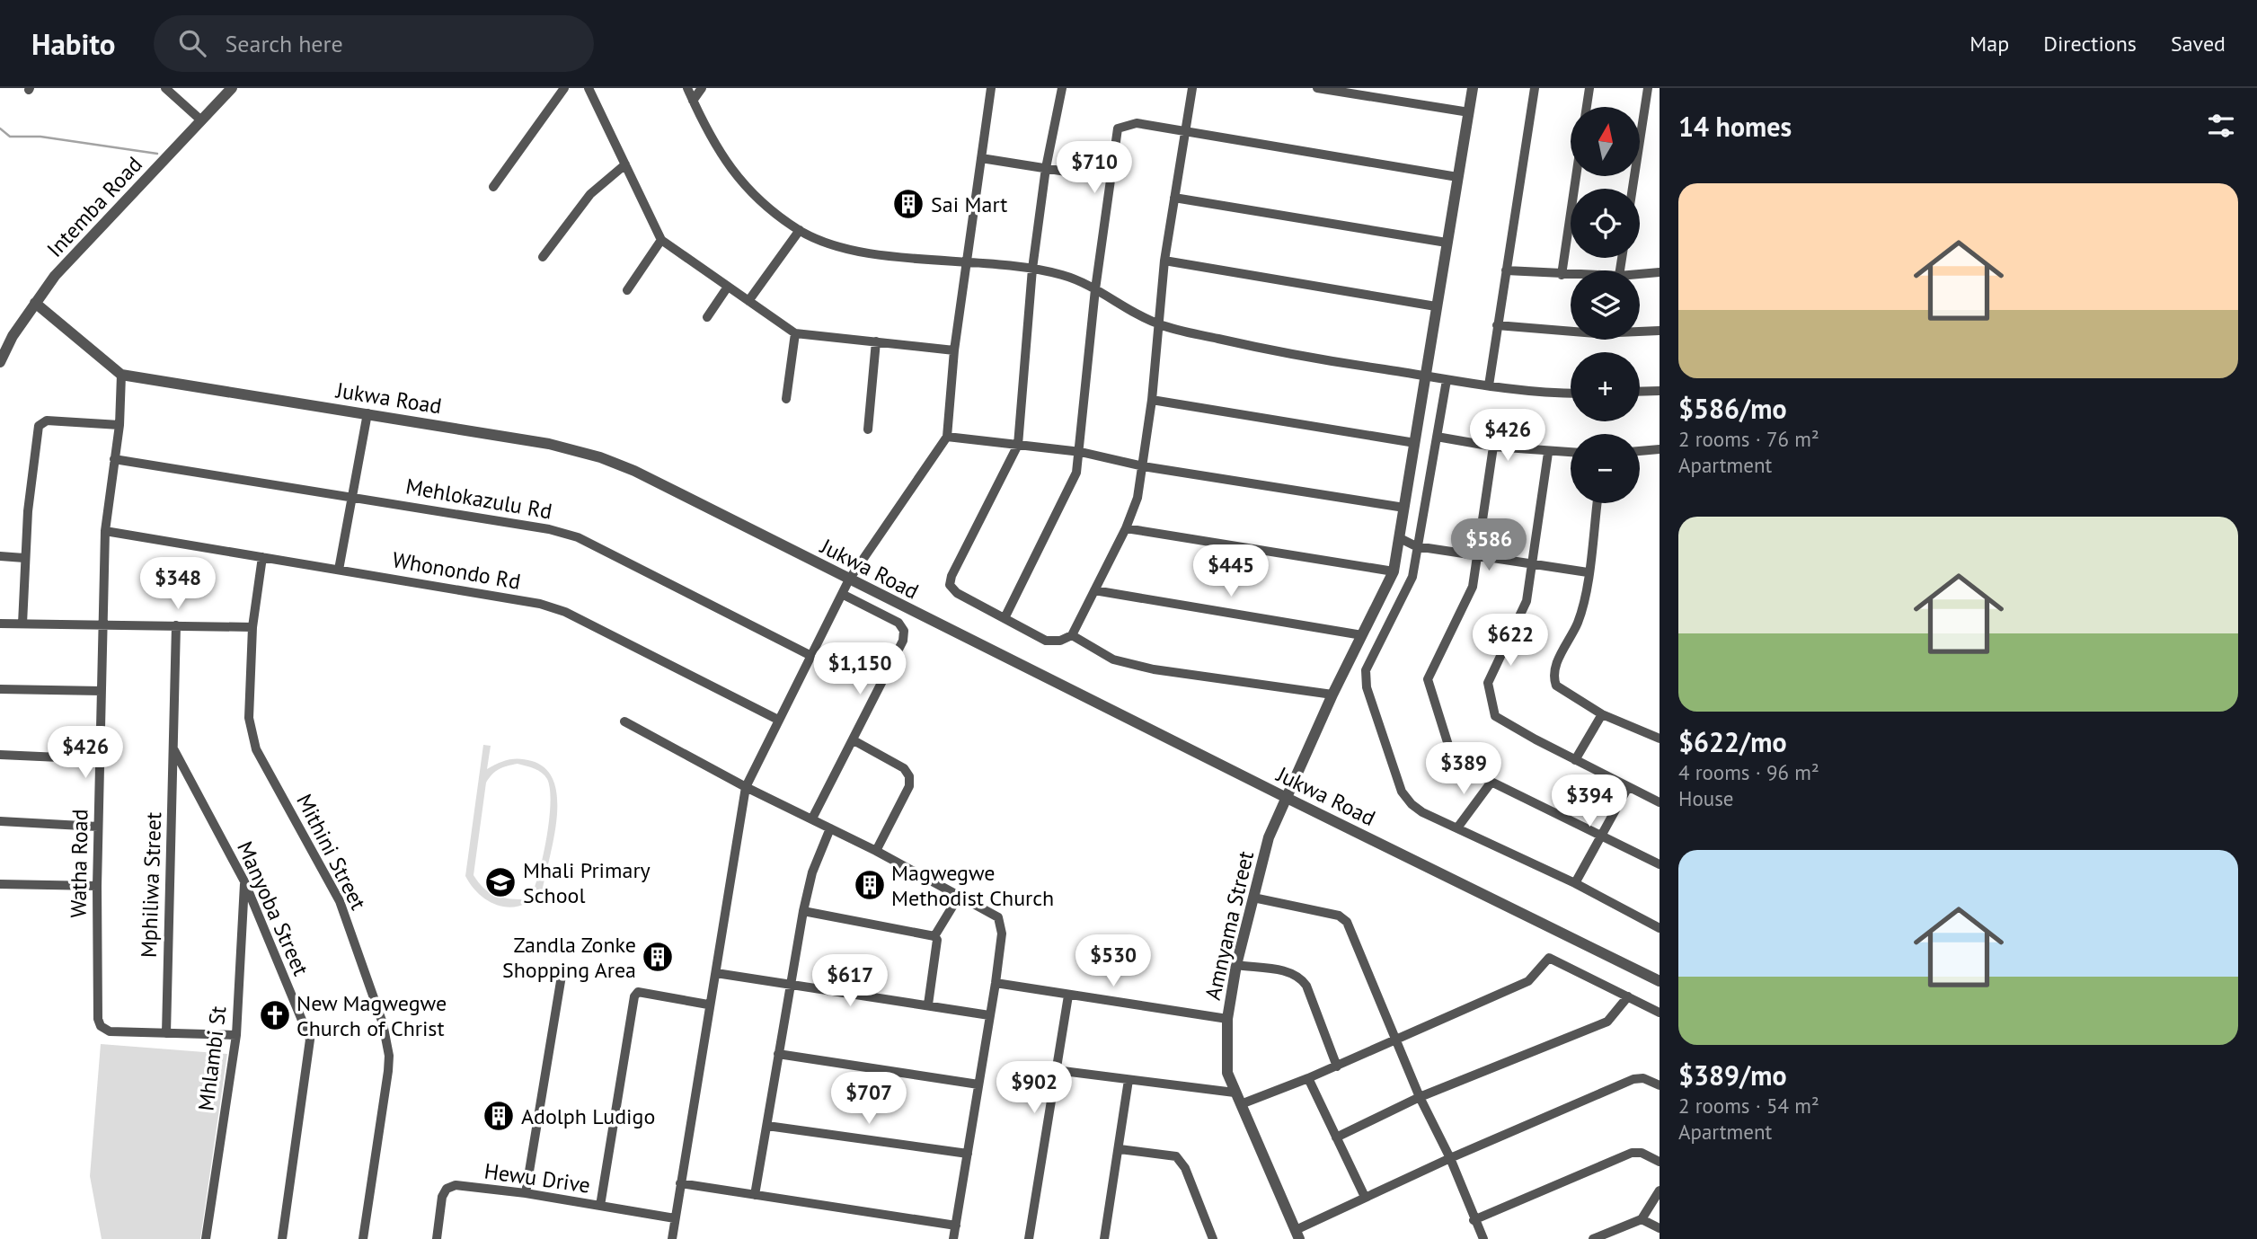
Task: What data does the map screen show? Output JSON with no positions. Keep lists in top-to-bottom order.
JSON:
{
  "streets": {
    "street": [
      "Intemba Road",
      "Jukwa Road",
      "Mehlokazulu Rd",
      "Whonondo Rd",
      "Mithini Street",
      "Watha Road",
      "Mphiliwa Street",
      "Manyoba Street",
      "Amnyama Street",
      "Mhlambi St",
      "Hewu Drive"
    ]
  },
  "crossings": [
    ["Jukwa Road", "Watha Road"],
    ["Jukwa Road", "Amnyama Street"],
    ["Mehlokazulu Rd", "Watha Road"],
    ["Whonondo Rd", "Mithini Street"],
    ["Whonondo Rd", "Watha Road"],
    ["Watha Road", "Mphiliwa Street"],
    ["Watha Road", "Mhlambi St"],
    ["Mphiliwa Street", "Manyoba Street"],
    ["Manyoba Street", "Mhlambi St"]
  ],
  "places": {
    "building": [
      "Sai Mart",
      "Magwegwe Methodist Church",
      "Zandla Zonke Shopping Area",
      "Adolph Ludigo"
    ],
    "school or university": ["Mhali Primary School"],
    "church": ["New Magwegwe Church of Christ"]
  },
  "north": "top",
  "page": {
    "header": "Habito",
    "search": "Search here",
    "nav": ["Map", "Directions", "Saved"],
    "heading": "14 homes",
    "map_buttons": ["+", "−"],
    "price": [
      "$710",
      "$426",
      "$586",
      "$445",
      "$348",
      "$622",
      "$1,150",
      "$426",
      "$389",
      "$394",
      "$530",
      "$617",
      "$902",
      "$707"
    ],
    "list": [
      {
        "name": "$586/mo",
        "note": "2 rooms · 76 m² · Apartment"
      },
      {
        "name": "$622/mo",
        "note": "4 rooms · 96 m² · House"
      },
      {
        "name": "$389/mo",
        "note": "2 rooms · 54 m² · Apartment"
      }
    ]
  }
}
